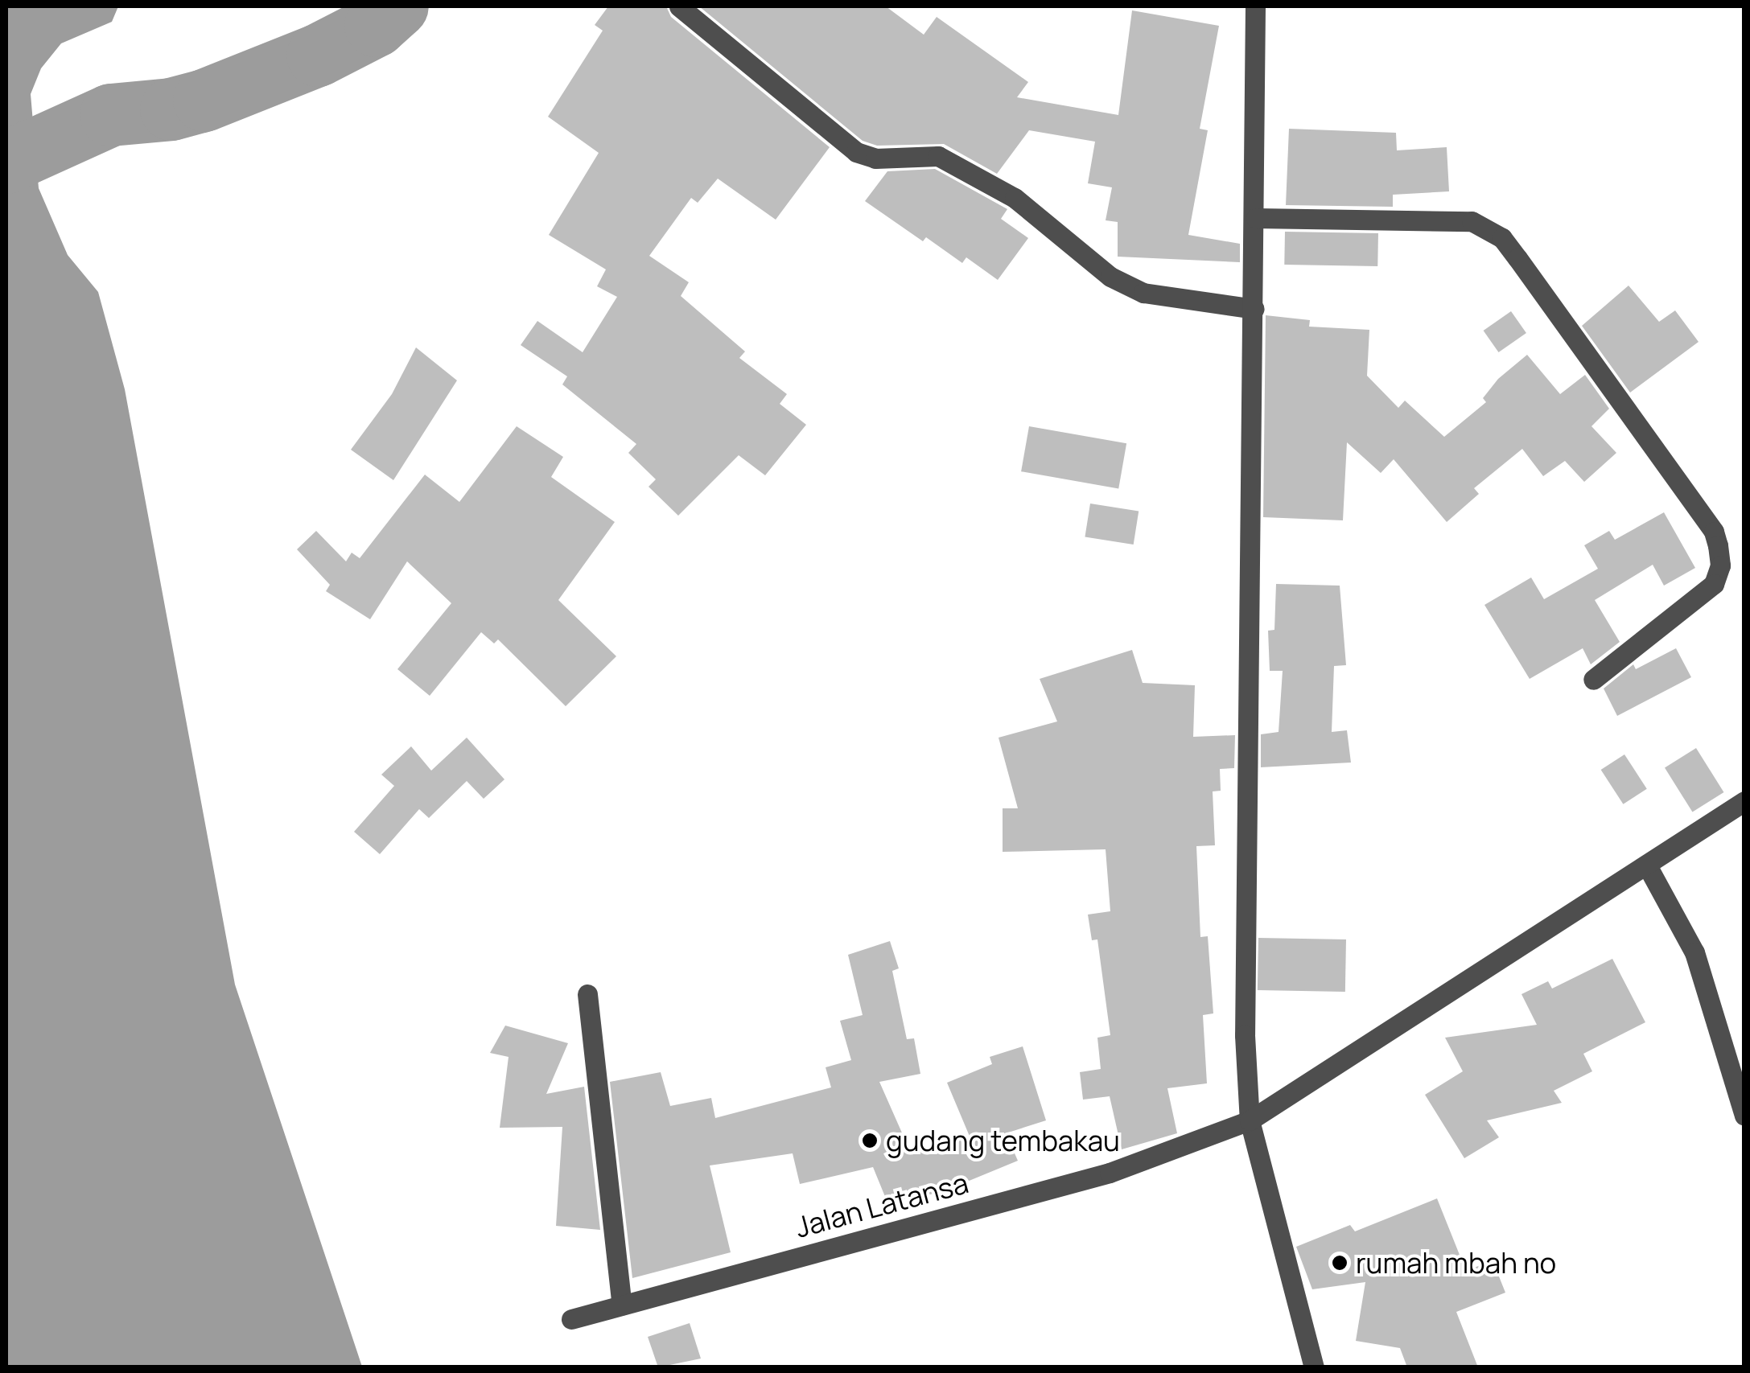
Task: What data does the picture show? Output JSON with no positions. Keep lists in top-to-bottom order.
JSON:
{
  "streets": {
    "street": ["Jalan Latansa"]
  },
  "places": ["gudang tembakau", "rumah mbah no"]
}
